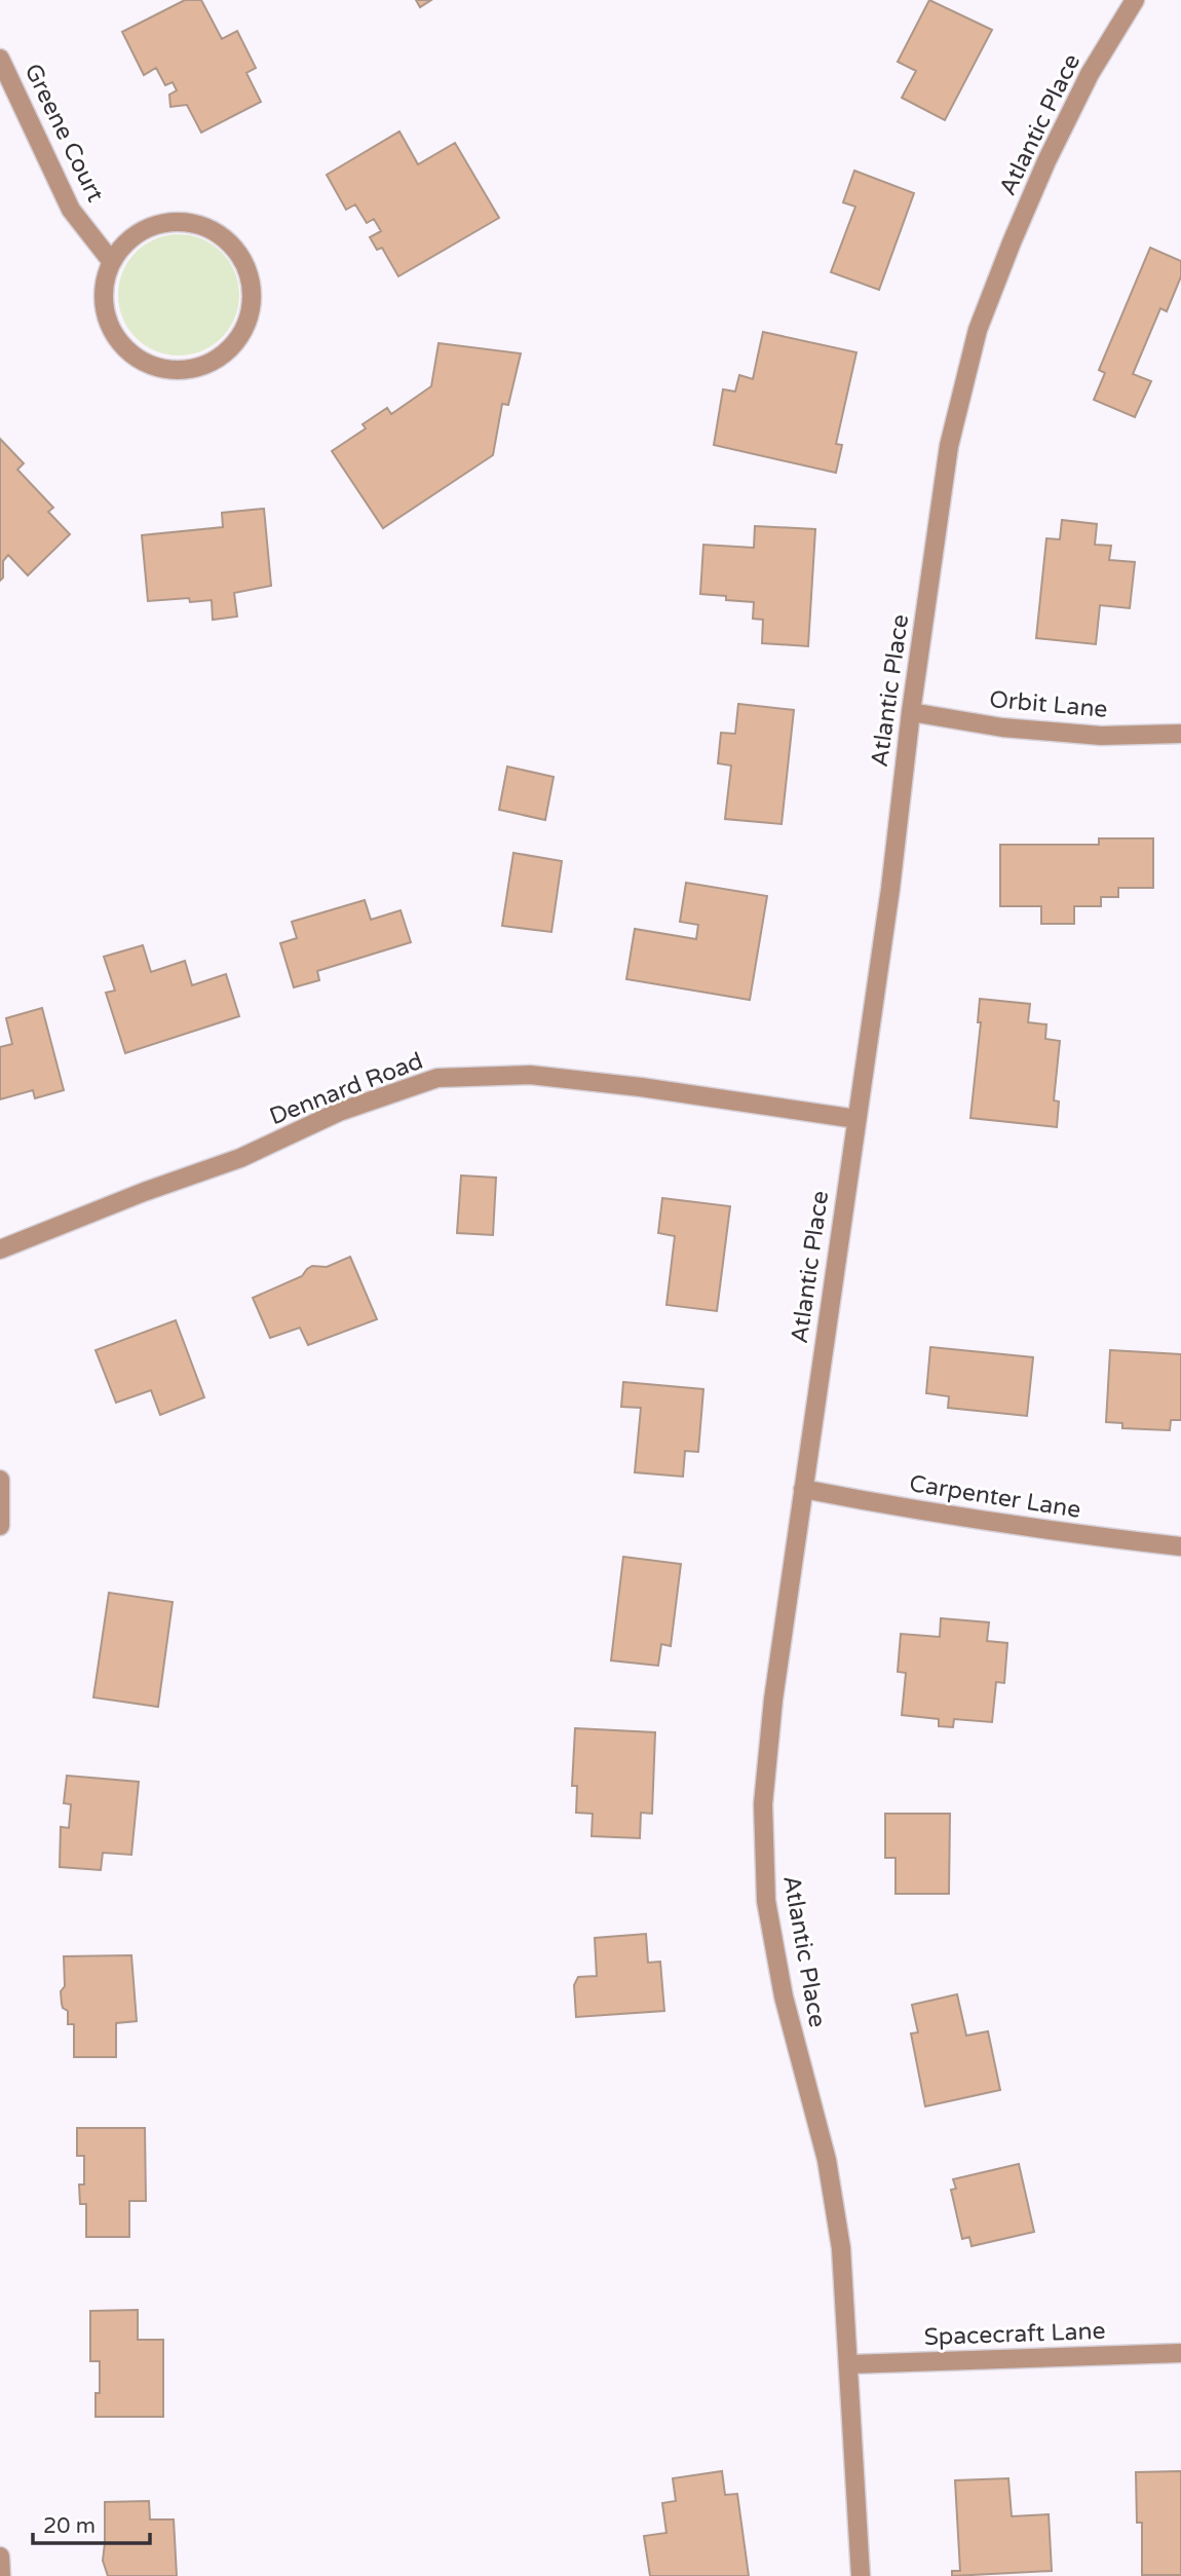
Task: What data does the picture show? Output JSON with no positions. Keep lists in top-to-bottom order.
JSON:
{
  "streets": {
    "street": [
      "Atlantic Place",
      "Greene Court",
      "Orbit Lane",
      "Dennard Road",
      "Carpenter Lane",
      "Spacecraft Lane"
    ]
  },
  "crossings": [
    ["Atlantic Place", "Orbit Lane"],
    ["Atlantic Place", "Dennard Road"],
    ["Atlantic Place", "Carpenter Lane"],
    ["Atlantic Place", "Spacecraft Lane"]
  ],
  "scale_bar": "20 m"
}
